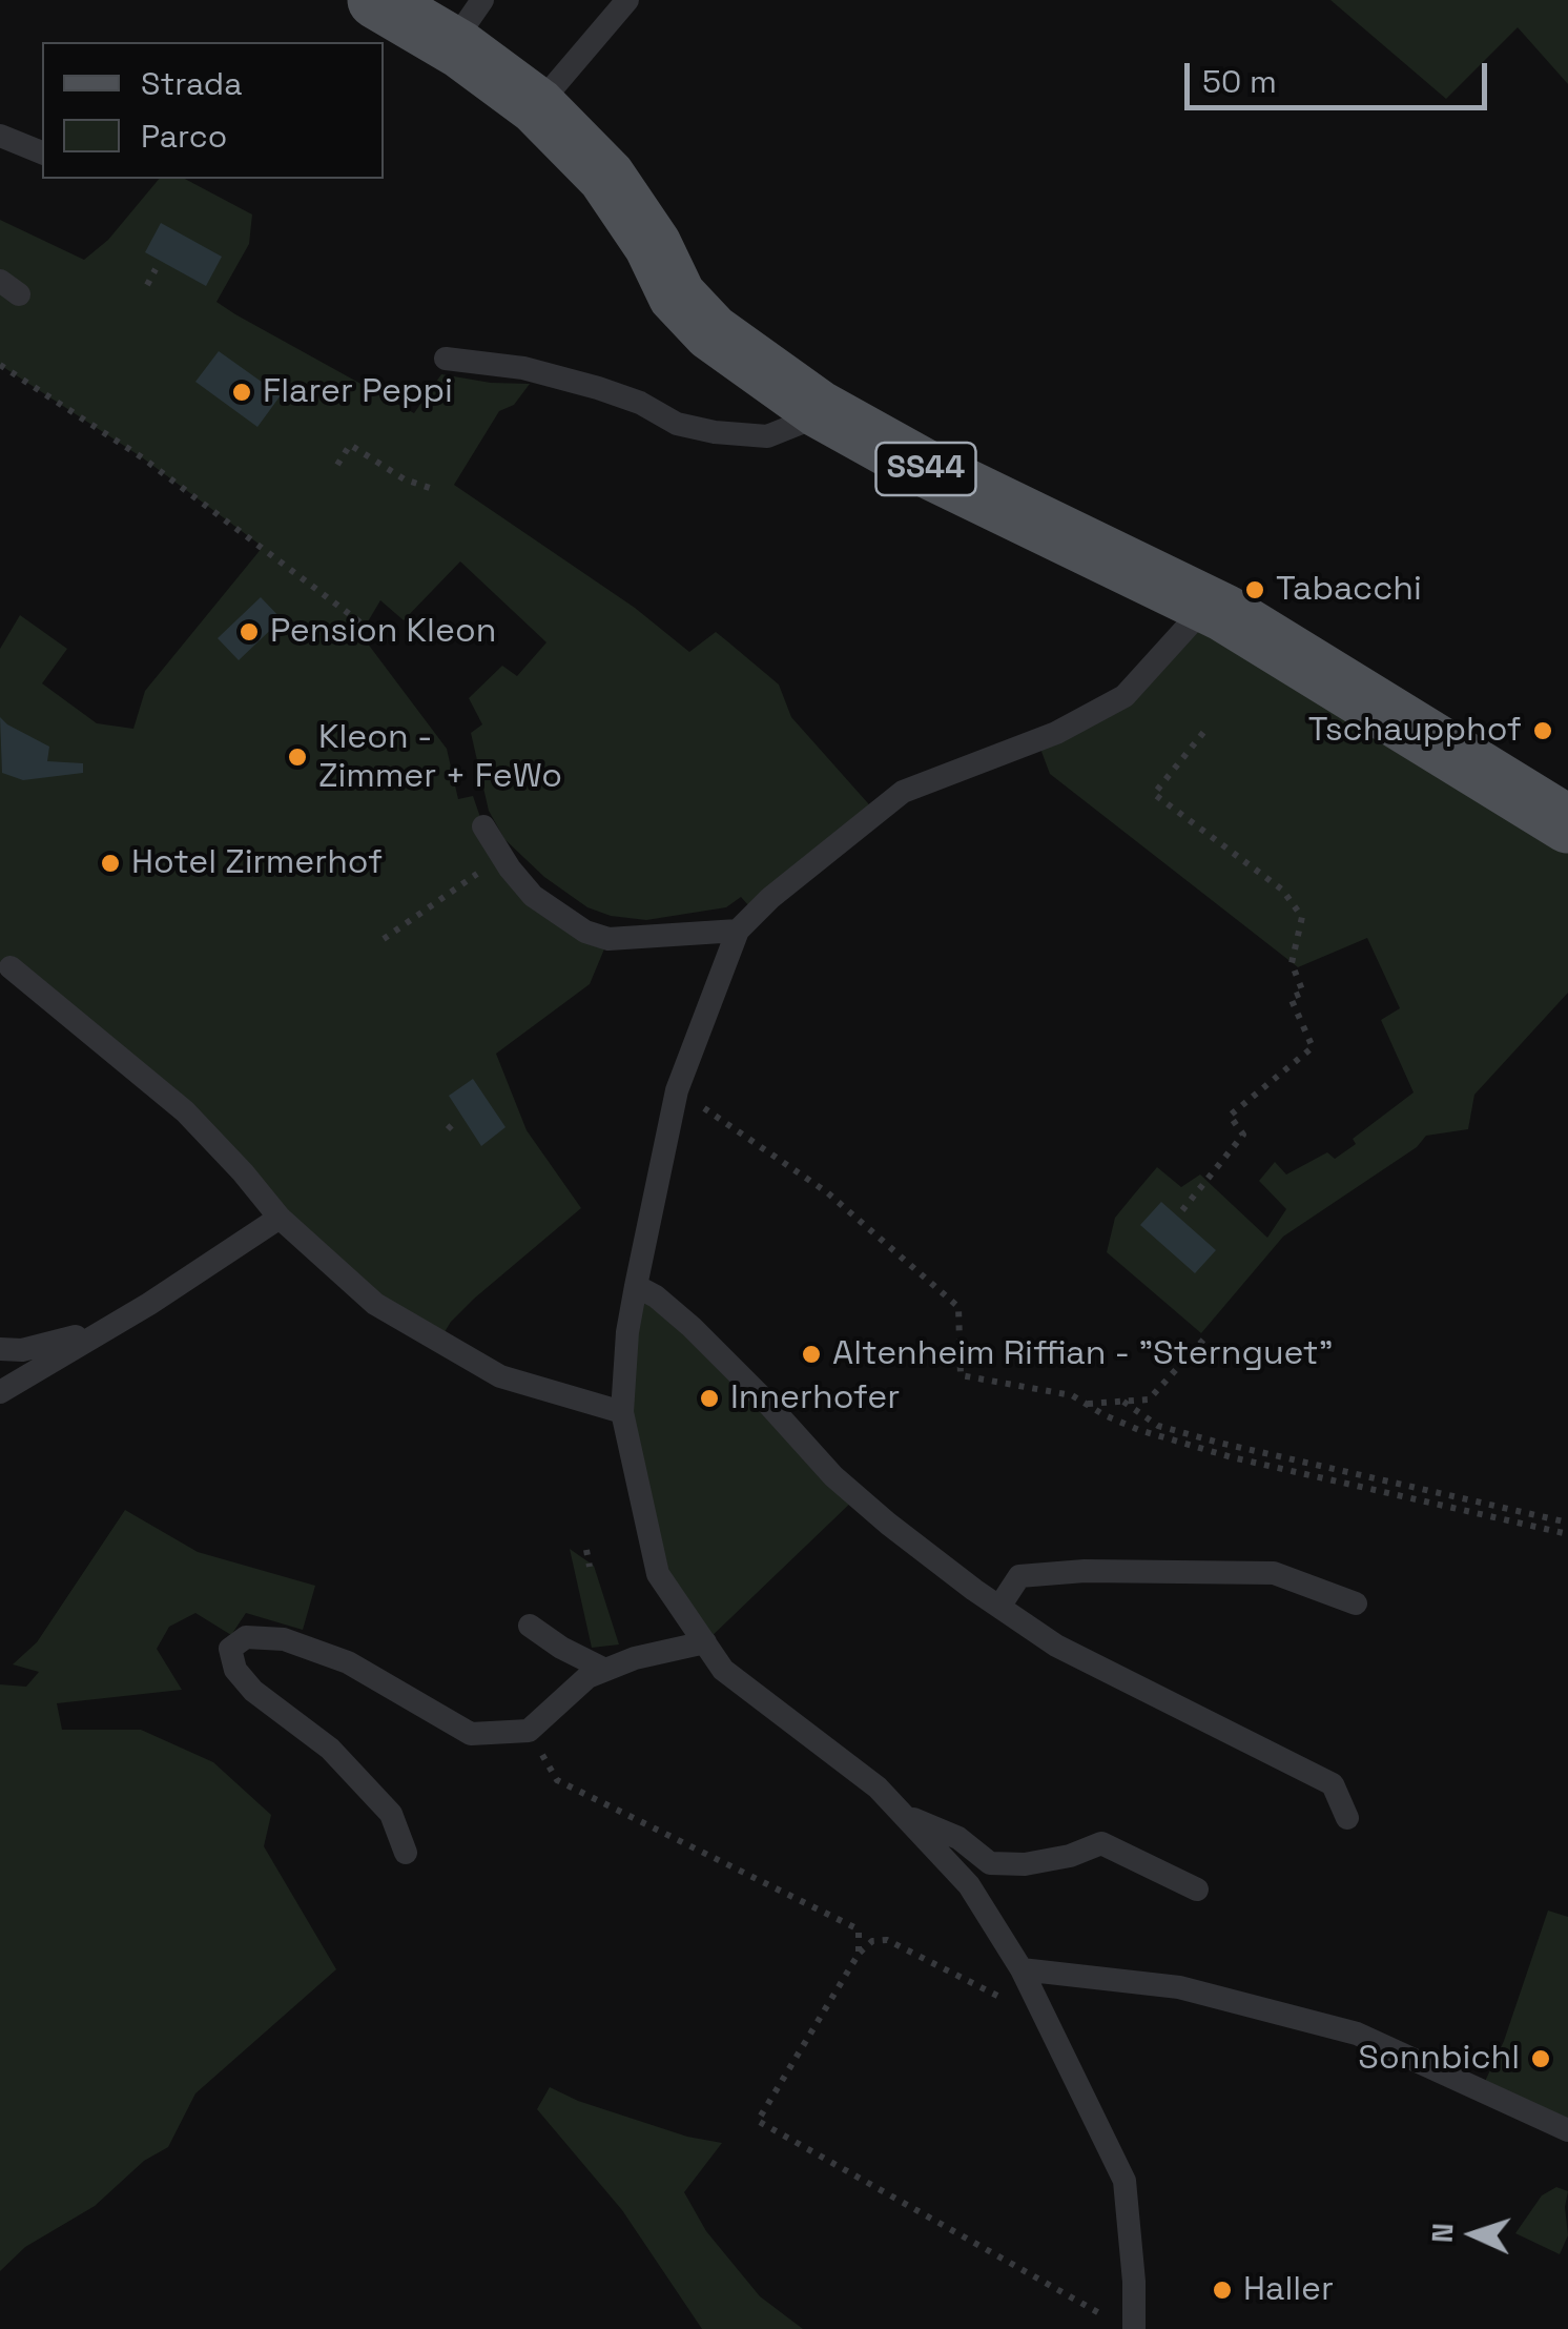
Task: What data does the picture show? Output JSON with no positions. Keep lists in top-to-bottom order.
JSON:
{
  "streets": {
    "main road": ["SS44"]
  },
  "places": [
    "Flarer Peppi",
    "Tabacchi",
    "Pension Kleon",
    "Tschaupphof",
    "Kleon - Zimmer + FeWo",
    "Hotel Zirmerhof",
    "Altenheim Riffian - \"Sternguet\"",
    "Innerhofer",
    "Sonnbichl",
    "Haller"
  ],
  "legend": ["Strada", "Parco"],
  "scale_bar": "50 m",
  "north": "left"
}
